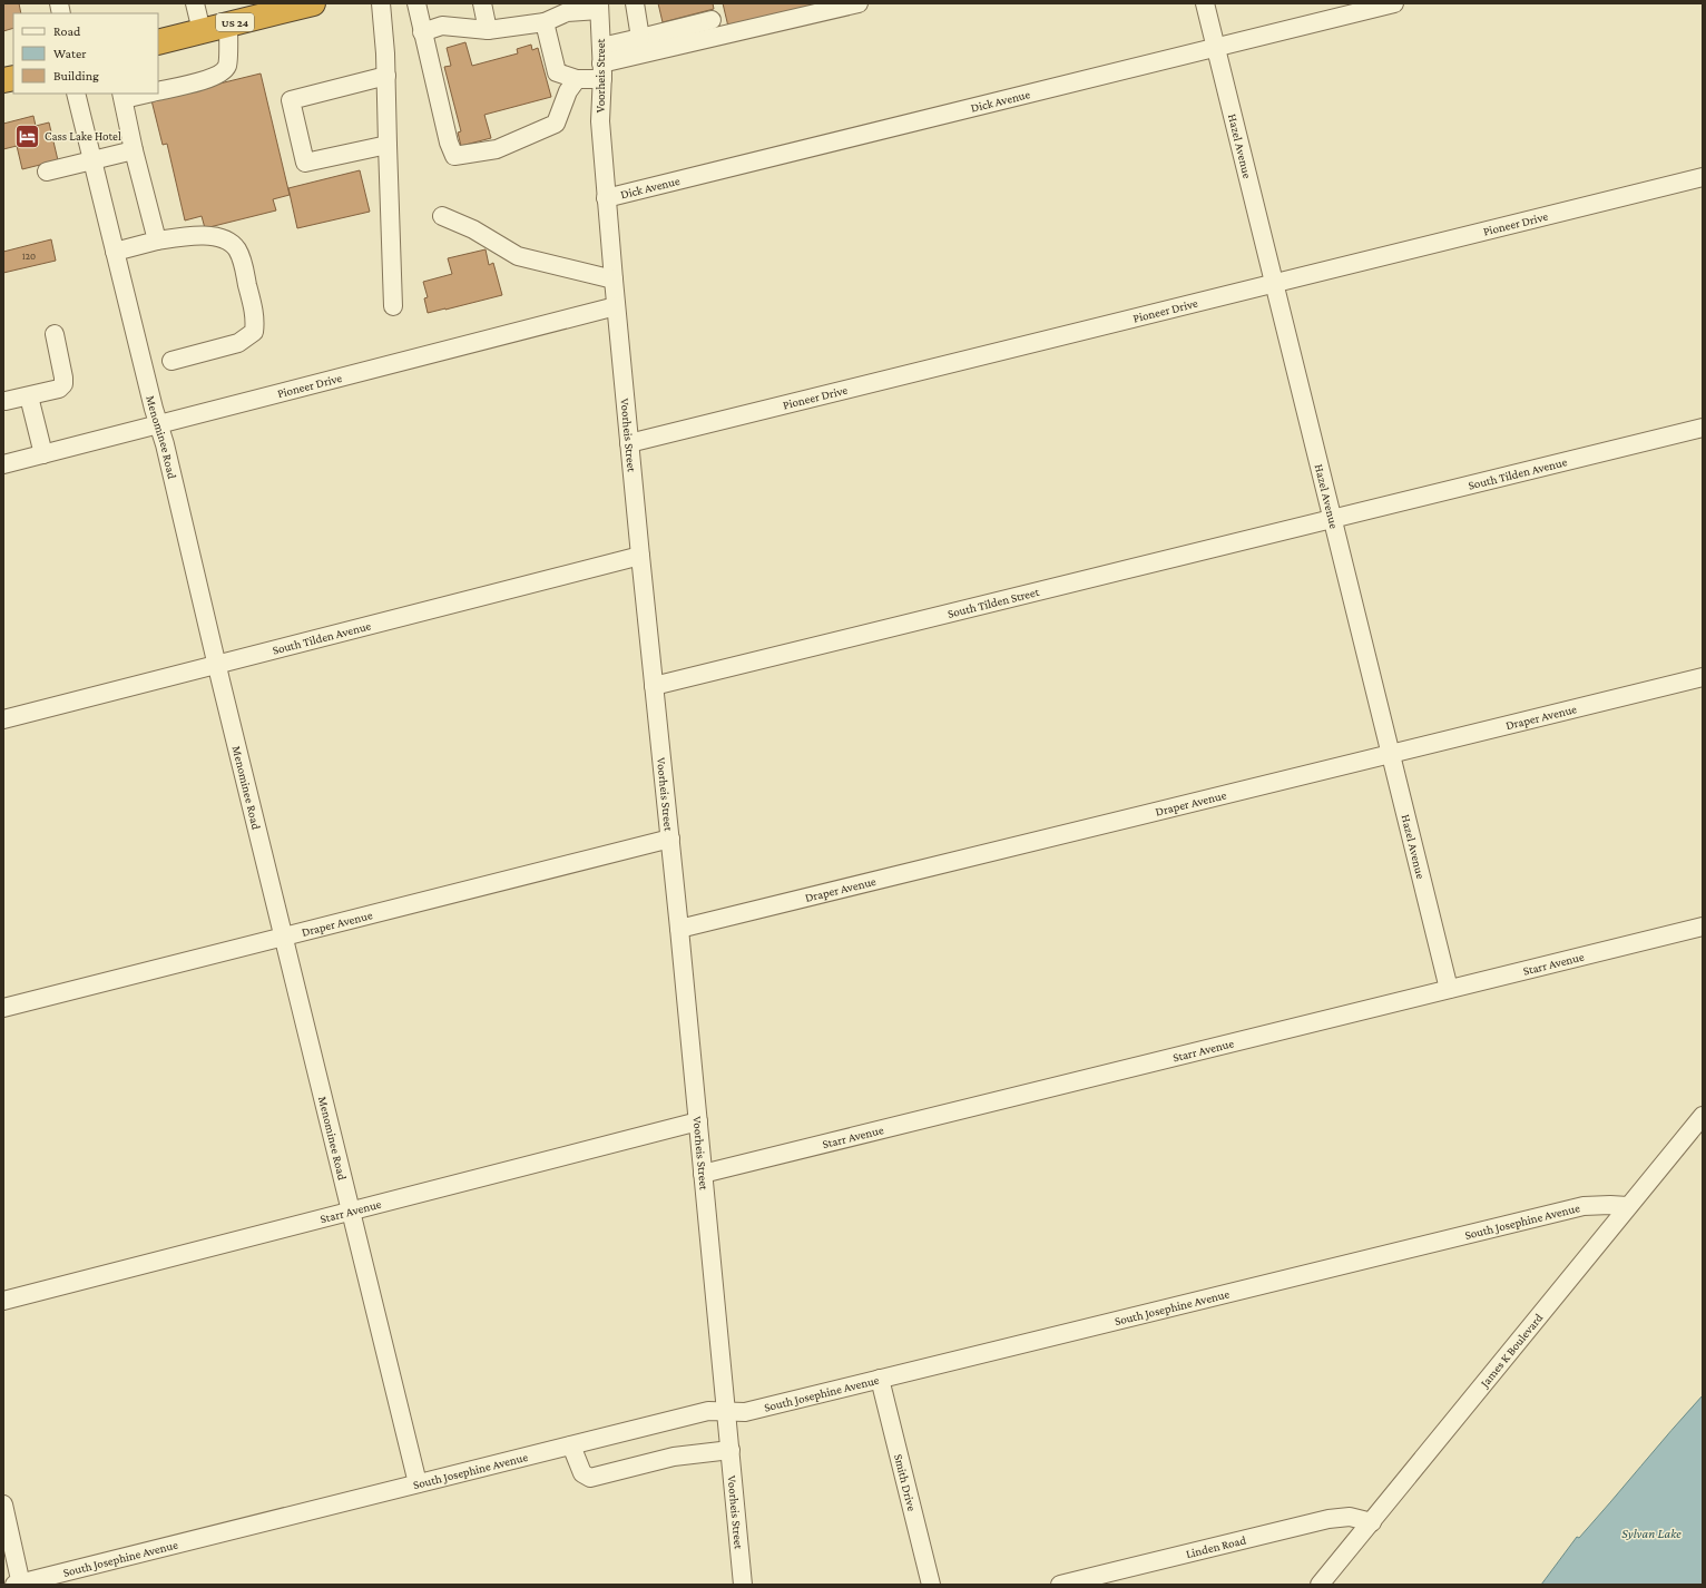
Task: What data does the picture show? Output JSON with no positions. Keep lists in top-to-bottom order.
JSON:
{
  "streets": {
    "highway": ["US 24"],
    "street": [
      "Voorheis Street",
      "Dick Avenue",
      "Hazel Avenue",
      "Pioneer Drive",
      "Menominee Road",
      "South Tilden Avenue",
      "South Tilden Street",
      "Draper Avenue",
      "Starr Avenue",
      "South Josephine Avenue",
      "James K Boulevard",
      "Smith Drive",
      "Linden Road"
    ]
  },
  "crossings": [
    ["Voorheis Street", "Dick Avenue"],
    ["Voorheis Street", "Pioneer Drive"],
    ["Voorheis Street", "South Tilden Avenue"],
    ["Voorheis Street", "South Tilden Street"],
    ["Voorheis Street", "Draper Avenue"],
    ["Voorheis Street", "Starr Avenue"],
    ["Voorheis Street", "South Josephine Avenue"],
    ["Dick Avenue", "Hazel Avenue"],
    ["Hazel Avenue", "Pioneer Drive"],
    ["Hazel Avenue", "South Tilden Avenue"],
    ["Hazel Avenue", "South Tilden Street"],
    ["Hazel Avenue", "Draper Avenue"],
    ["Hazel Avenue", "Starr Avenue"],
    ["Pioneer Drive", "Menominee Road"],
    ["Menominee Road", "South Tilden Avenue"],
    ["Menominee Road", "Draper Avenue"],
    ["Menominee Road", "Starr Avenue"],
    ["Menominee Road", "South Josephine Avenue"],
    ["South Tilden Avenue", "South Tilden Street"],
    ["South Josephine Avenue", "James K Boulevard"],
    ["South Josephine Avenue", "Smith Drive"],
    ["James K Boulevard", "Linden Road"]
  ],
  "water": ["Sylvan Lake"],
  "places": {
    "hotel": ["Cass Lake Hotel"]
  },
  "house_numbers": ["120"],
  "legend": ["Road", "Water", "Building"]
}
